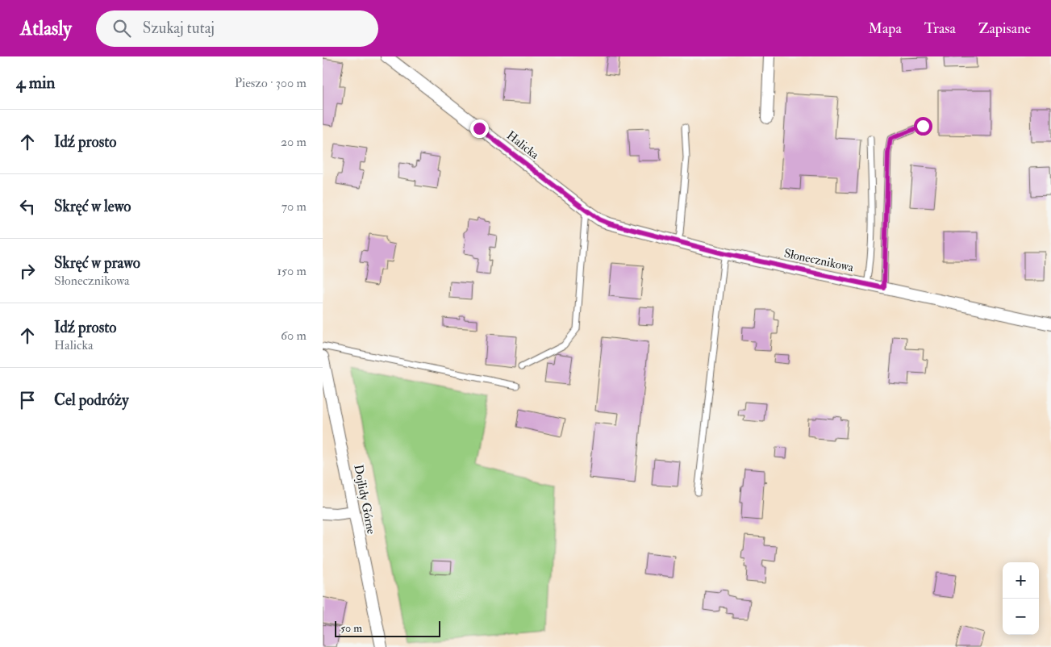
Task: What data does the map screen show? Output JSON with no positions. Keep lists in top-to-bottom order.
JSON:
{
  "streets": {
    "street": ["Halicka", "Słonecznikowa", "Dojlidy Górne"]
  },
  "crossings": [
    ["Halicka", "Słonecznikowa"]
  ],
  "scale_bar": "50 m",
  "page": {
    "header": "Atlasly",
    "search": "Szukaj tutaj",
    "nav": ["Mapa", "Trasa", "Zapisane"],
    "heading": ["4 min", "Pieszo · 300 m"],
    "list": [
      ["Idź prosto", "20 m"],
      ["Skręć w lewo", "70 m"],
      ["Skręć w prawo", "Słonecznikowa", "150 m"],
      ["Idź prosto", "Halicka", "60 m"],
      "Cel podróży"
    ],
    "map_buttons": ["+", "−"],
    "scale": "50 m"
  }
}
